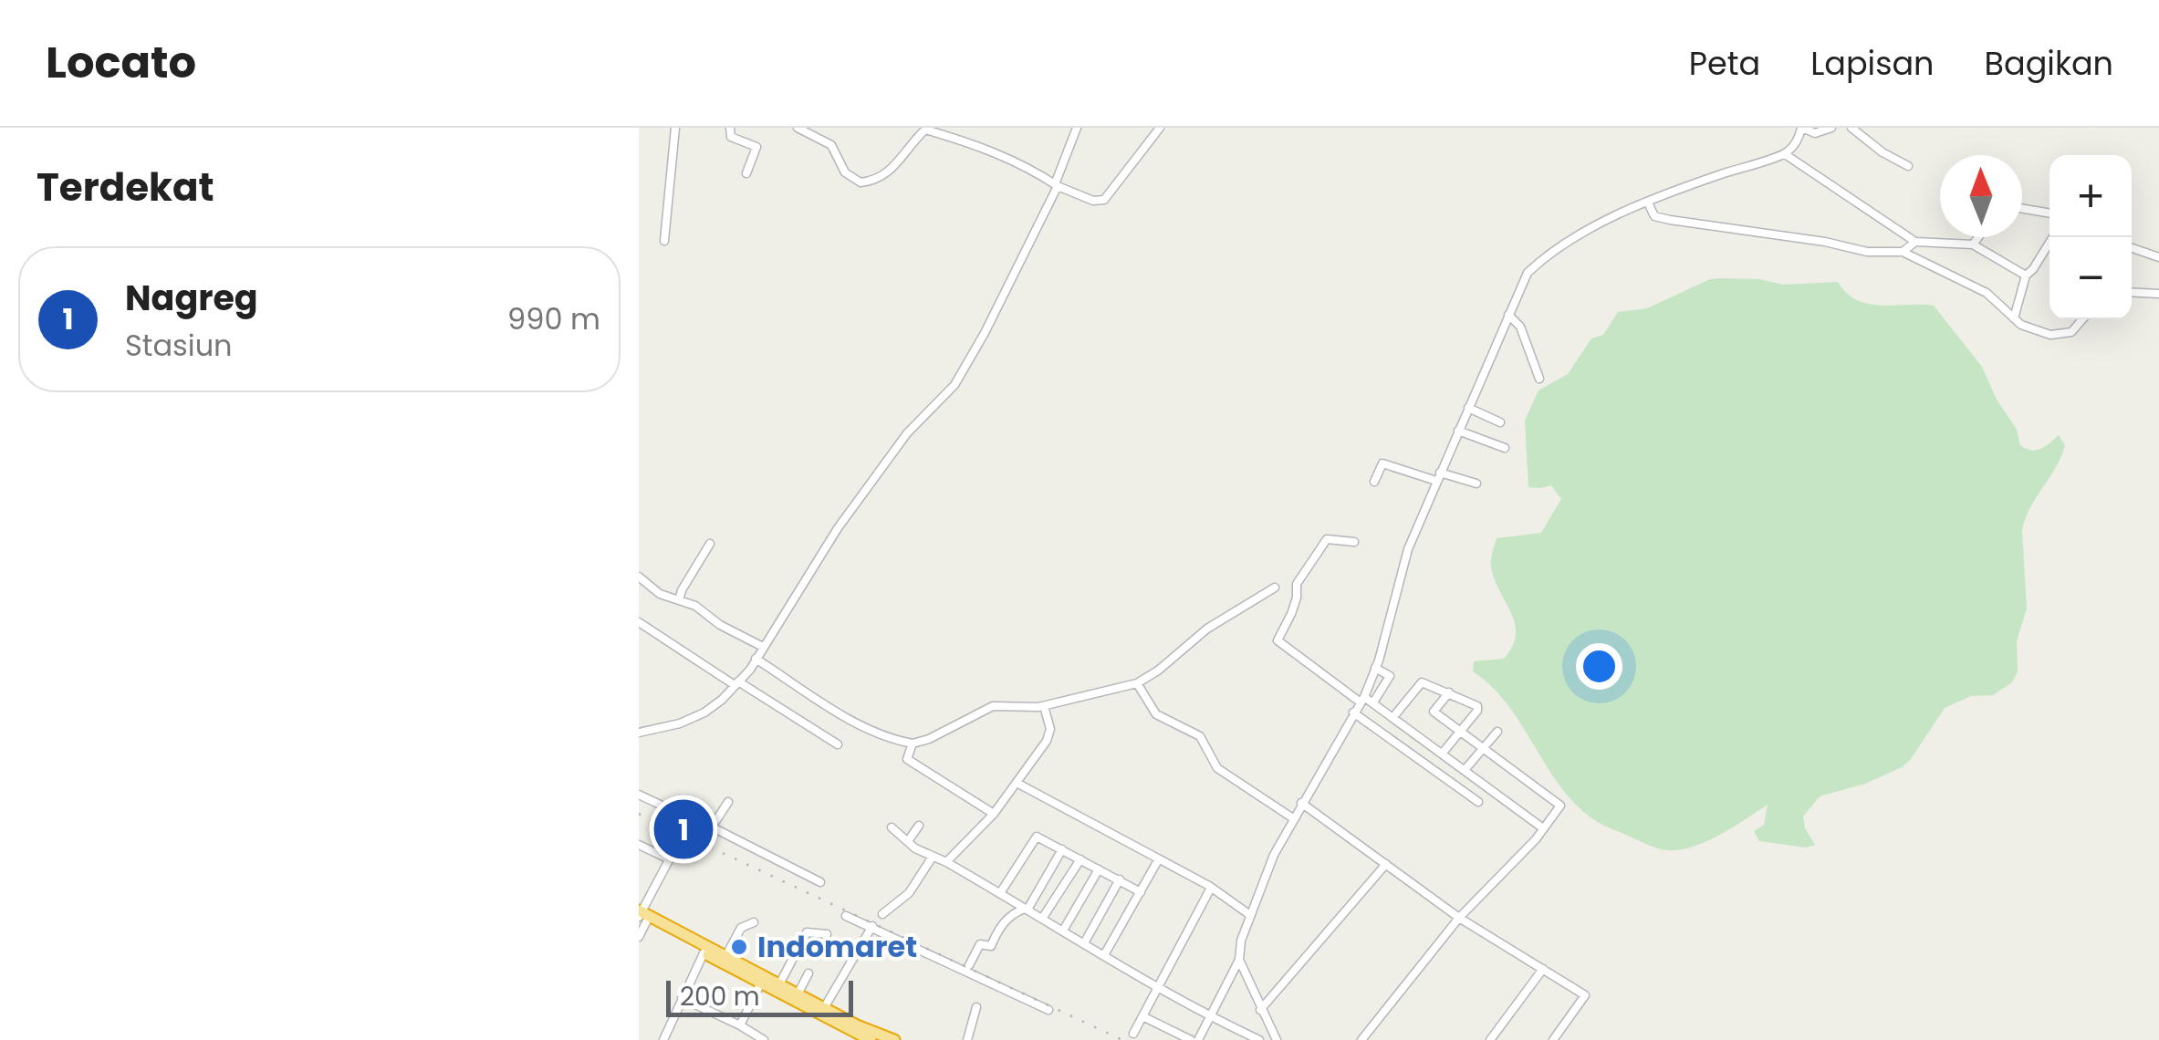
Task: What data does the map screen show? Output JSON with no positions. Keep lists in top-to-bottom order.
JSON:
{
  "places": ["Indomaret"],
  "scale_bar": "200 m",
  "north": "top",
  "page": {
    "header": "Locato",
    "nav": ["Peta", "Lapisan", "Bagikan"],
    "heading": "Terdekat",
    "map_buttons": ["+", "−"],
    "list": [
      {
        "mark": "1",
        "name": "Nagreg",
        "note": "Stasiun",
        "value": "990 m"
      }
    ],
    "pins": "1",
    "scale": "200 m"
  }
}
